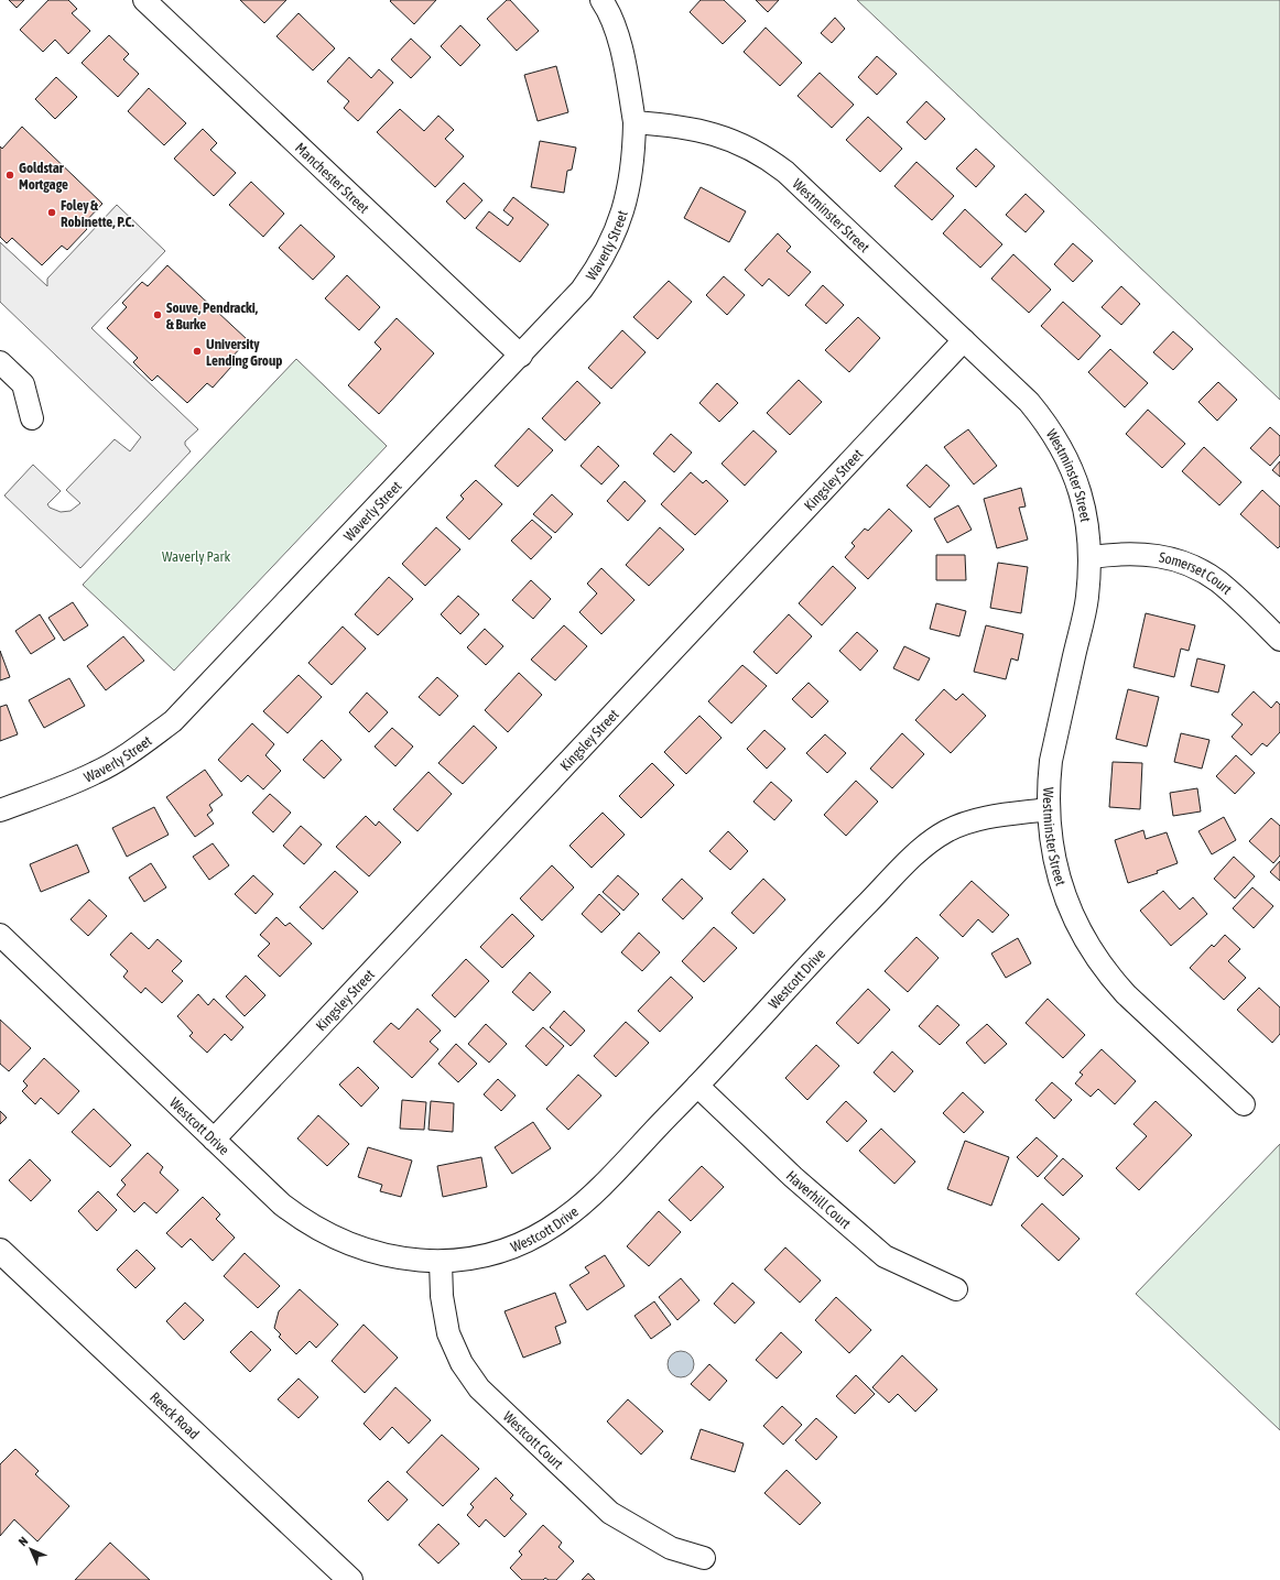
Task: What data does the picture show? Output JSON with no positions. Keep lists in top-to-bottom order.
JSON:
{
  "streets": {
    "street": [
      "Manchester Street",
      "Westminster Street",
      "Waverly Street",
      "Kingsley Street",
      "Somerset Court",
      "Westcott Drive",
      "Haverhill Court",
      "Reeck Road",
      "Westcott Court"
    ]
  },
  "crossings": [
    ["Manchester Street", "Waverly Street"],
    ["Westminster Street", "Waverly Street"],
    ["Westminster Street", "Kingsley Street"],
    ["Westminster Street", "Somerset Court"],
    ["Westminster Street", "Westcott Drive"],
    ["Kingsley Street", "Westcott Drive"],
    ["Westcott Drive", "Haverhill Court"],
    ["Westcott Drive", "Westcott Court"]
  ],
  "parks": ["Waverly Park"],
  "places": [
    "Goldstar Mortgage",
    "Foley & Robinette, P.C.",
    "Souve, Pendracki, & Burke",
    "University Lending Group"
  ],
  "north": "top left"
}
